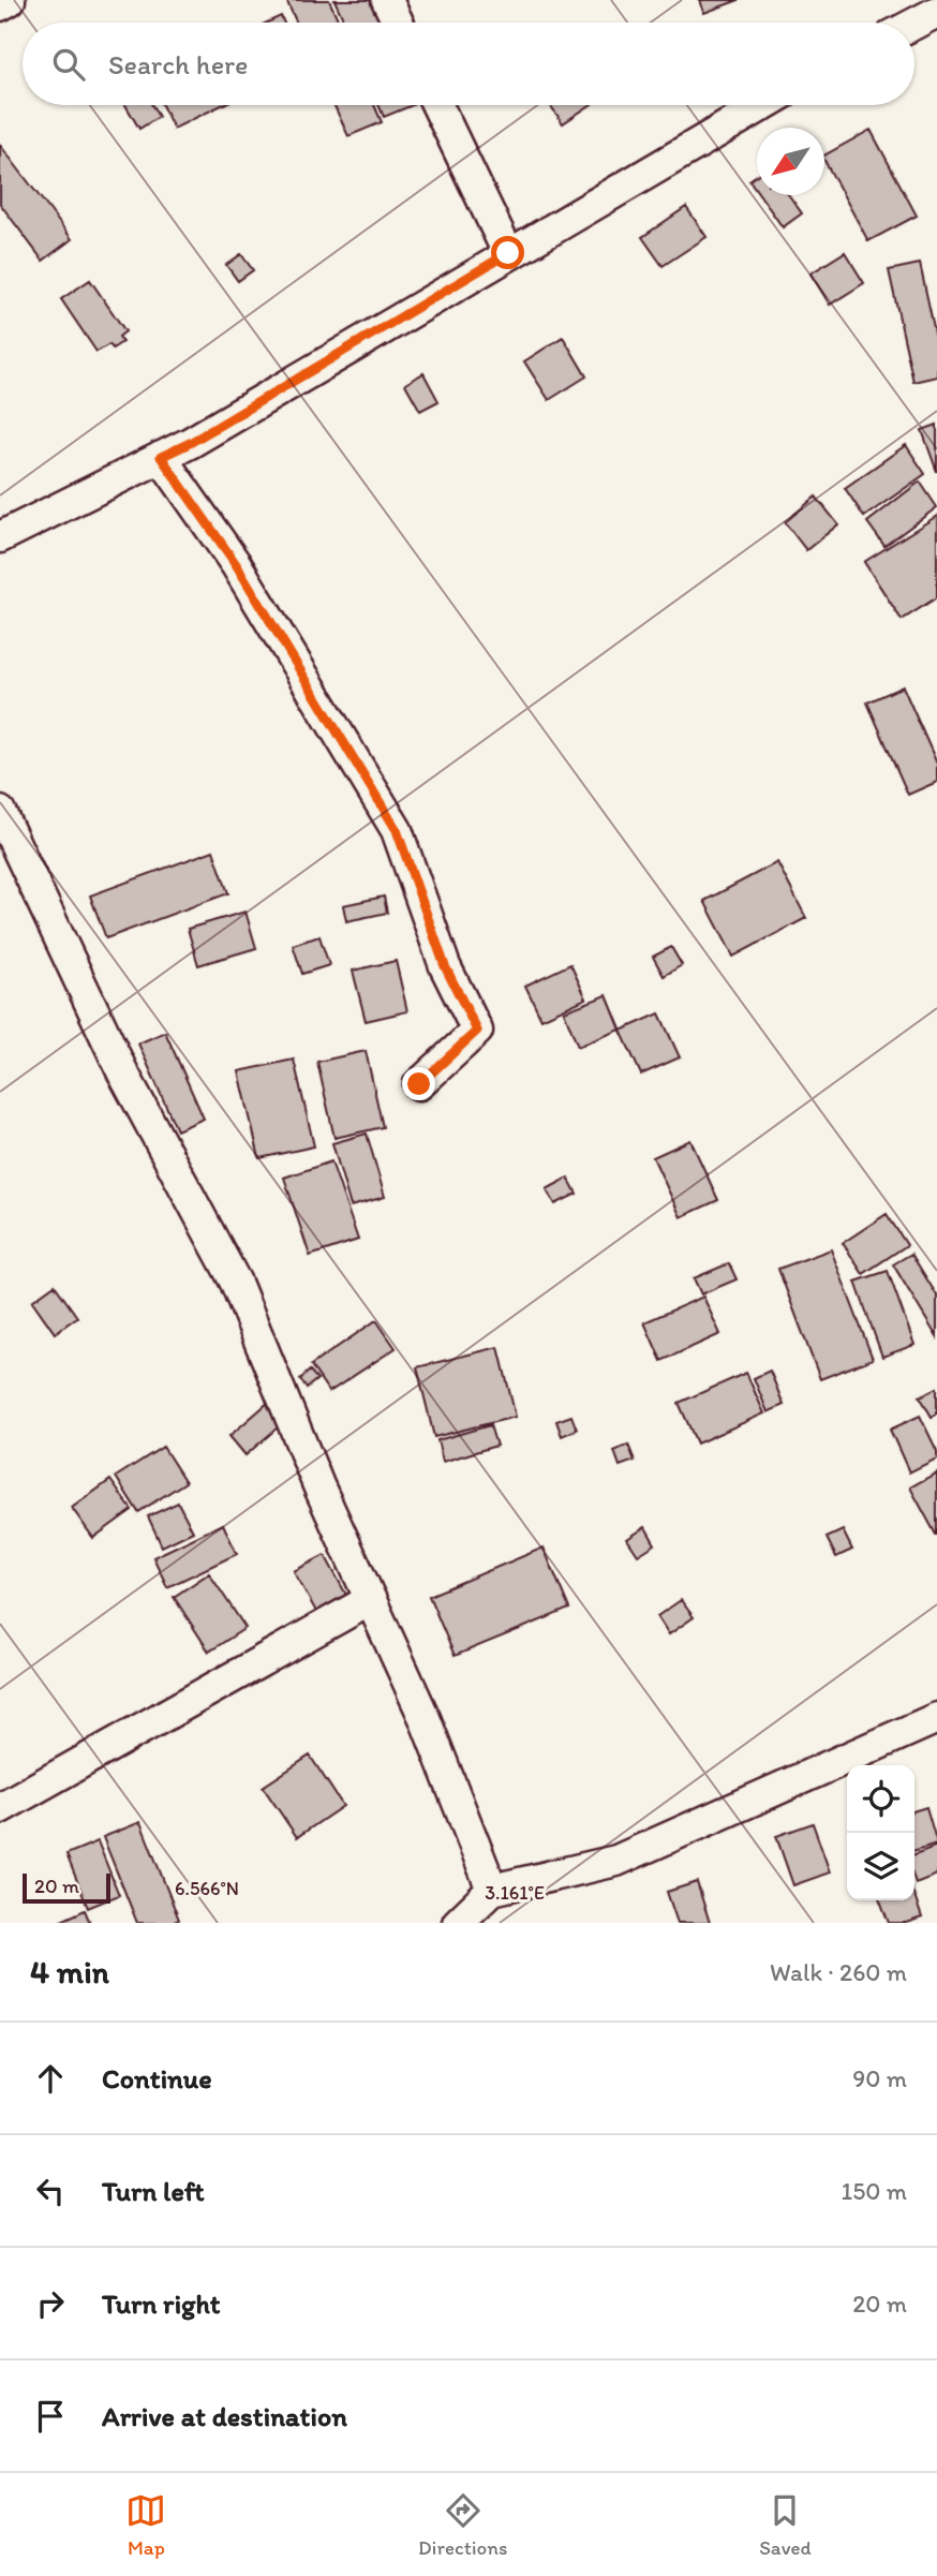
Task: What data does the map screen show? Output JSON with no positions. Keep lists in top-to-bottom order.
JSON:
{
  "scale_bar": "20 m",
  "north": "bottom left",
  "page": {
    "search": "Search here",
    "scale": "20 m",
    "heading": ["4 min", "Walk · 260 m"],
    "list": [
      ["Continue", "90 m"],
      ["Turn left", "150 m"],
      ["Turn right", "20 m"],
      "Arrive at destination"
    ],
    "nav": ["Map", "Directions", "Saved"]
  },
  "coordinates": ["6.566°N", "3.161°E"]
}
